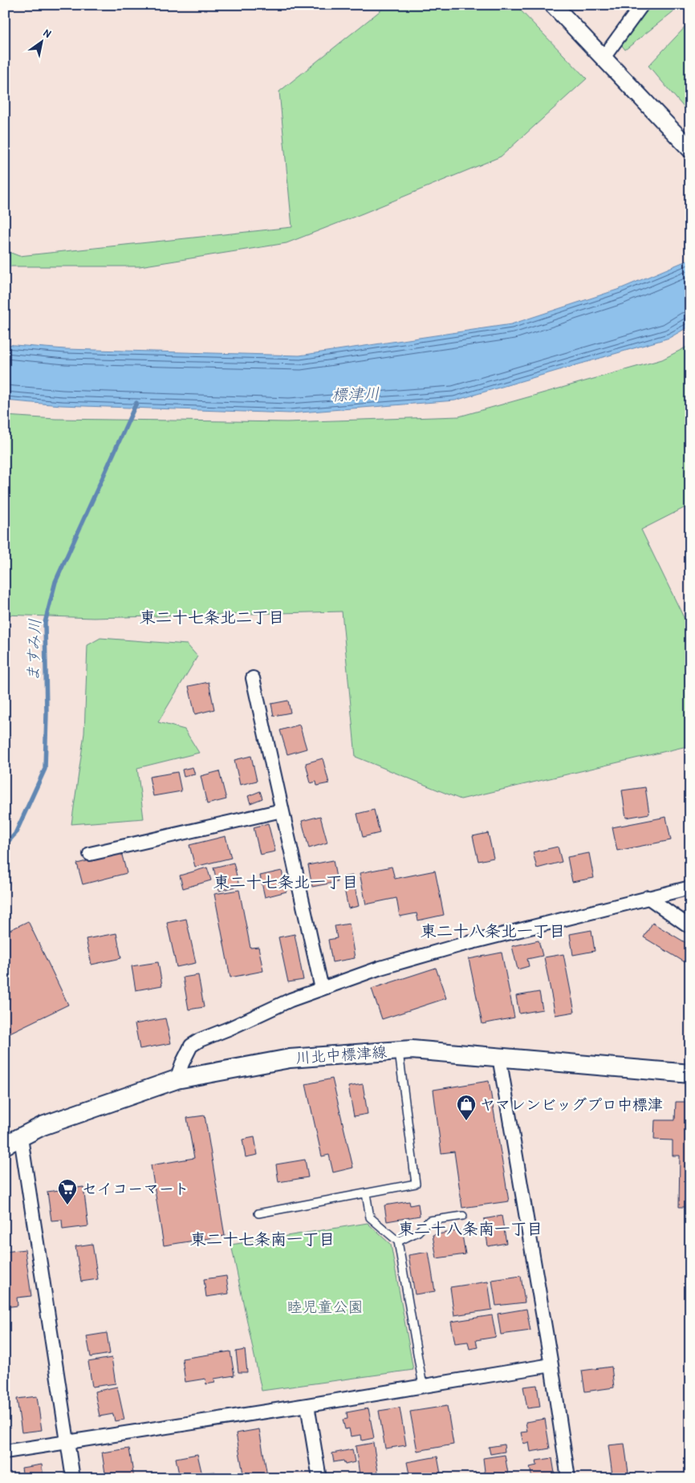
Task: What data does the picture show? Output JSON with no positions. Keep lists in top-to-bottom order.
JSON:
{
  "streets": {
    "main road": ["川北中標津線"]
  },
  "districts": [
    "東二十七条北二丁目",
    "東二十七条北一丁目",
    "東二十八条北一丁目",
    "東二十八条南一丁目",
    "東二十七条南一丁目"
  ],
  "water": ["標津川", "ますみ川"],
  "parks": ["睦児童公園"],
  "places": {
    "shop": ["ヤマレンビッグプロ中標津"],
    "supermarket": ["セイコーマート"]
  },
  "north": "top right"
}
